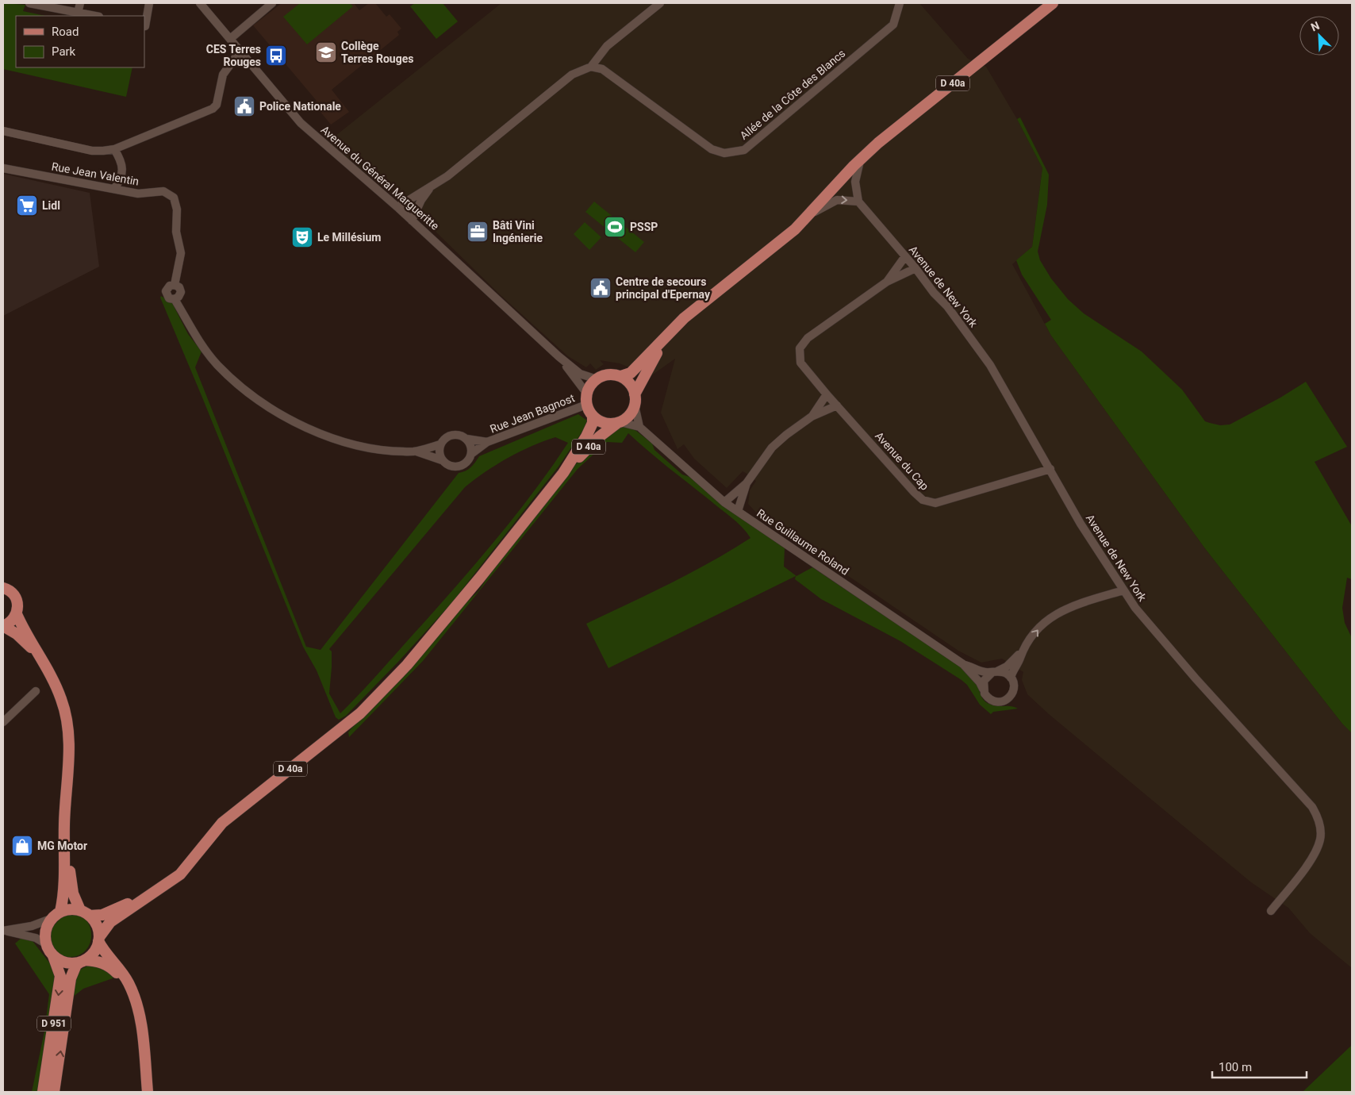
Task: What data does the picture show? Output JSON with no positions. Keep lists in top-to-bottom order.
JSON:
{
  "streets": {
    "main road": ["D 40a", "D 951"],
    "street": [
      "Allée de la Côte des Blancs",
      "Rue Jean Valentin",
      "Avenue du Général Margueritte",
      "Avenue de New York",
      "Rue Jean Bagnost",
      "Avenue du Cap",
      "Rue Guillaume Roland"
    ]
  },
  "crossings": [
    ["D 40a", "Avenue du Général Margueritte"],
    ["D 40a", "Rue Jean Bagnost"],
    ["D 40a", "D 951"],
    ["Rue Jean Valentin", "Rue Jean Bagnost"],
    ["Avenue du Général Margueritte", "Rue Jean Bagnost"],
    ["Avenue de New York", "Avenue du Cap"]
  ],
  "places": {
    "school or university": ["Collège Terres Rouges"],
    "bus stop": ["CES Terres Rouges"],
    "public building": ["Police Nationale", "Centre de secours principal d'Epernay"],
    "supermarket": ["Lidl"],
    "sports": ["PSSP"],
    "office": ["Bâti Vini Ingénierie"],
    "theatre": ["Le Millésium"],
    "shop": ["MG Motor"]
  },
  "legend": ["Road", "Park"],
  "scale_bar": "100 m",
  "north": "top left"
}
